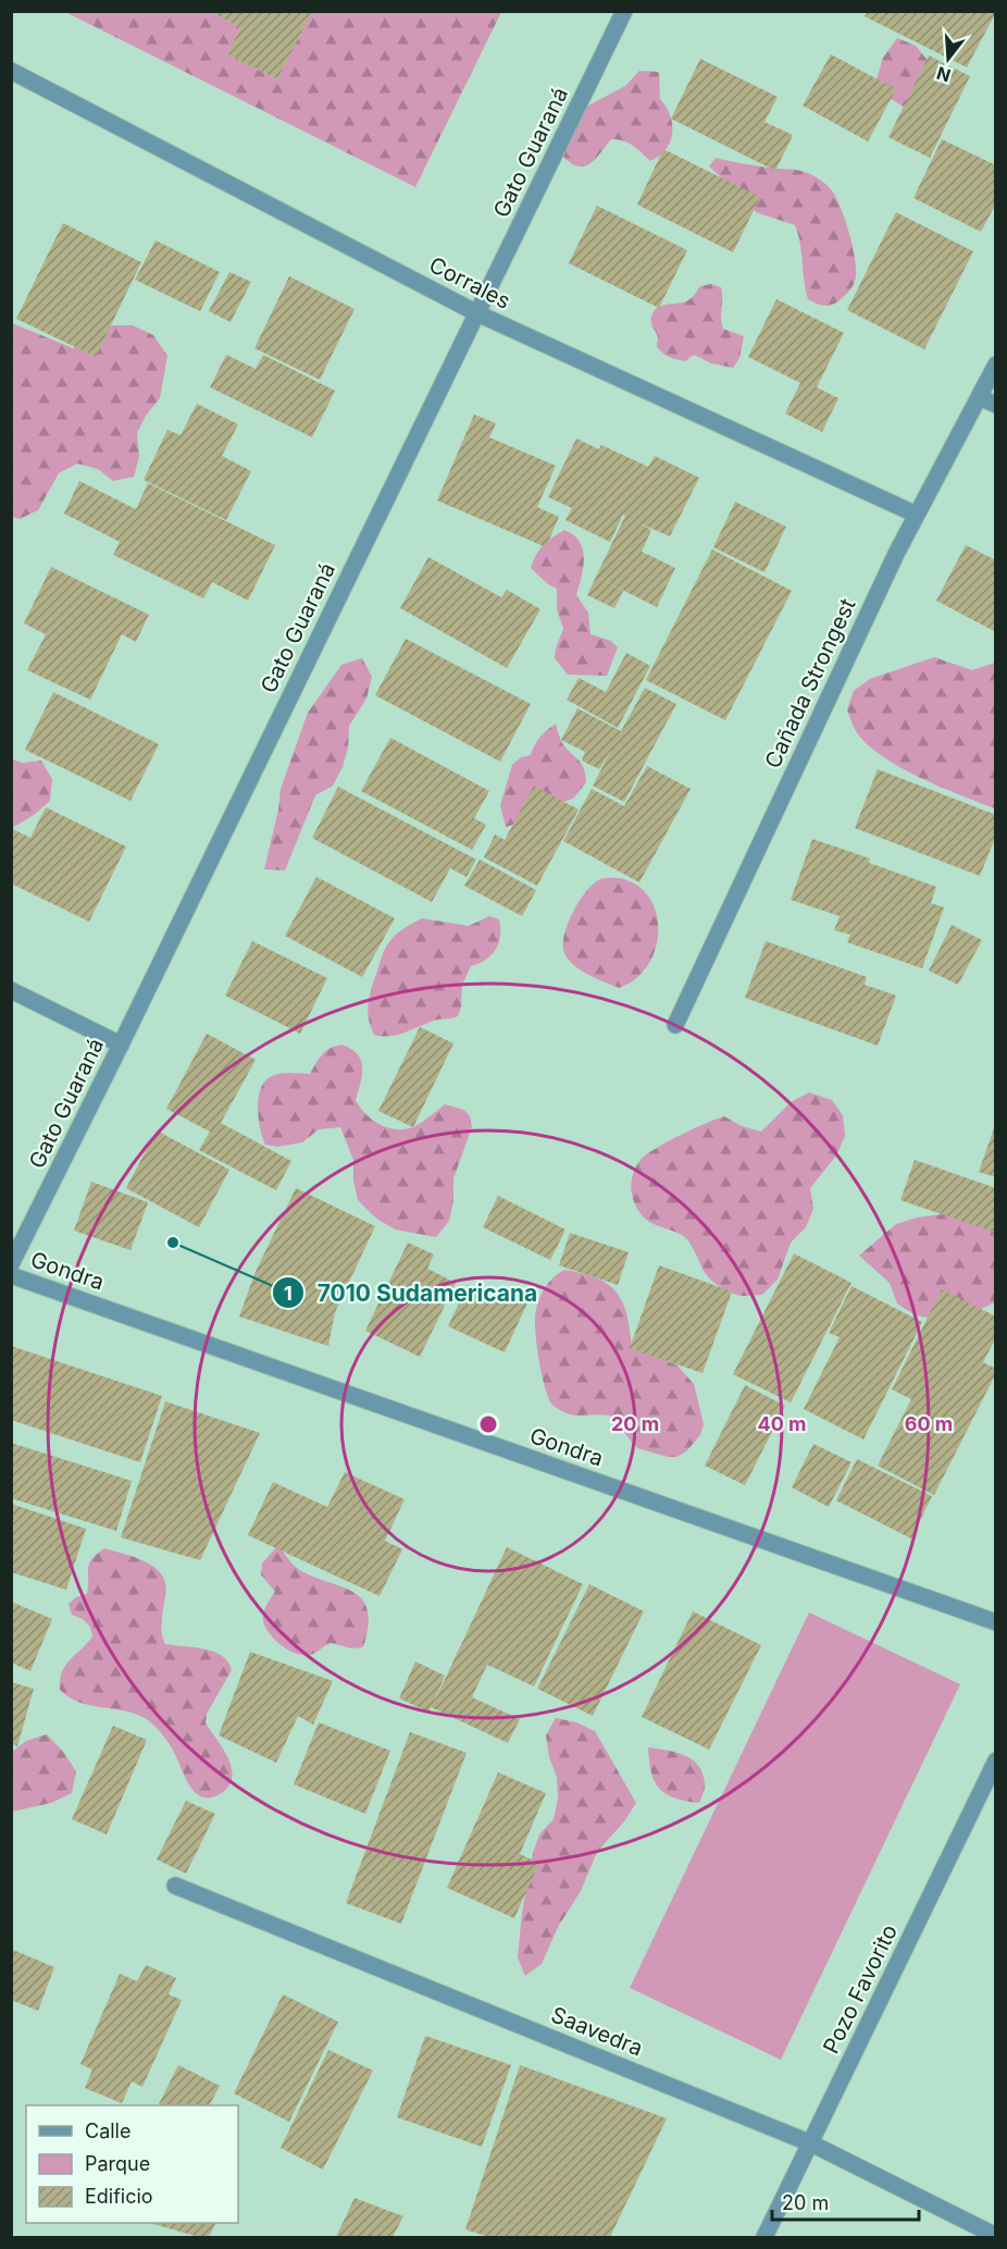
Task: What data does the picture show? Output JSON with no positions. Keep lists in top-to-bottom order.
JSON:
{
  "streets": {
    "street": [
      "Gato Guaraná",
      "Corrales",
      "Cañada Strongest",
      "Gondra",
      "Pozo Favorito",
      "Saavedra"
    ]
  },
  "crossings": [
    ["Gato Guaraná", "Corrales"],
    ["Corrales", "Cañada Strongest"],
    ["Pozo Favorito", "Saavedra"]
  ],
  "places": ["7010 Sudamericana"],
  "legend": ["Calle", "Parque", "Edificio"],
  "scale_bar": "20 m",
  "north": "bottom",
  "rings": ["20 m", "40 m", "60 m"]
}
